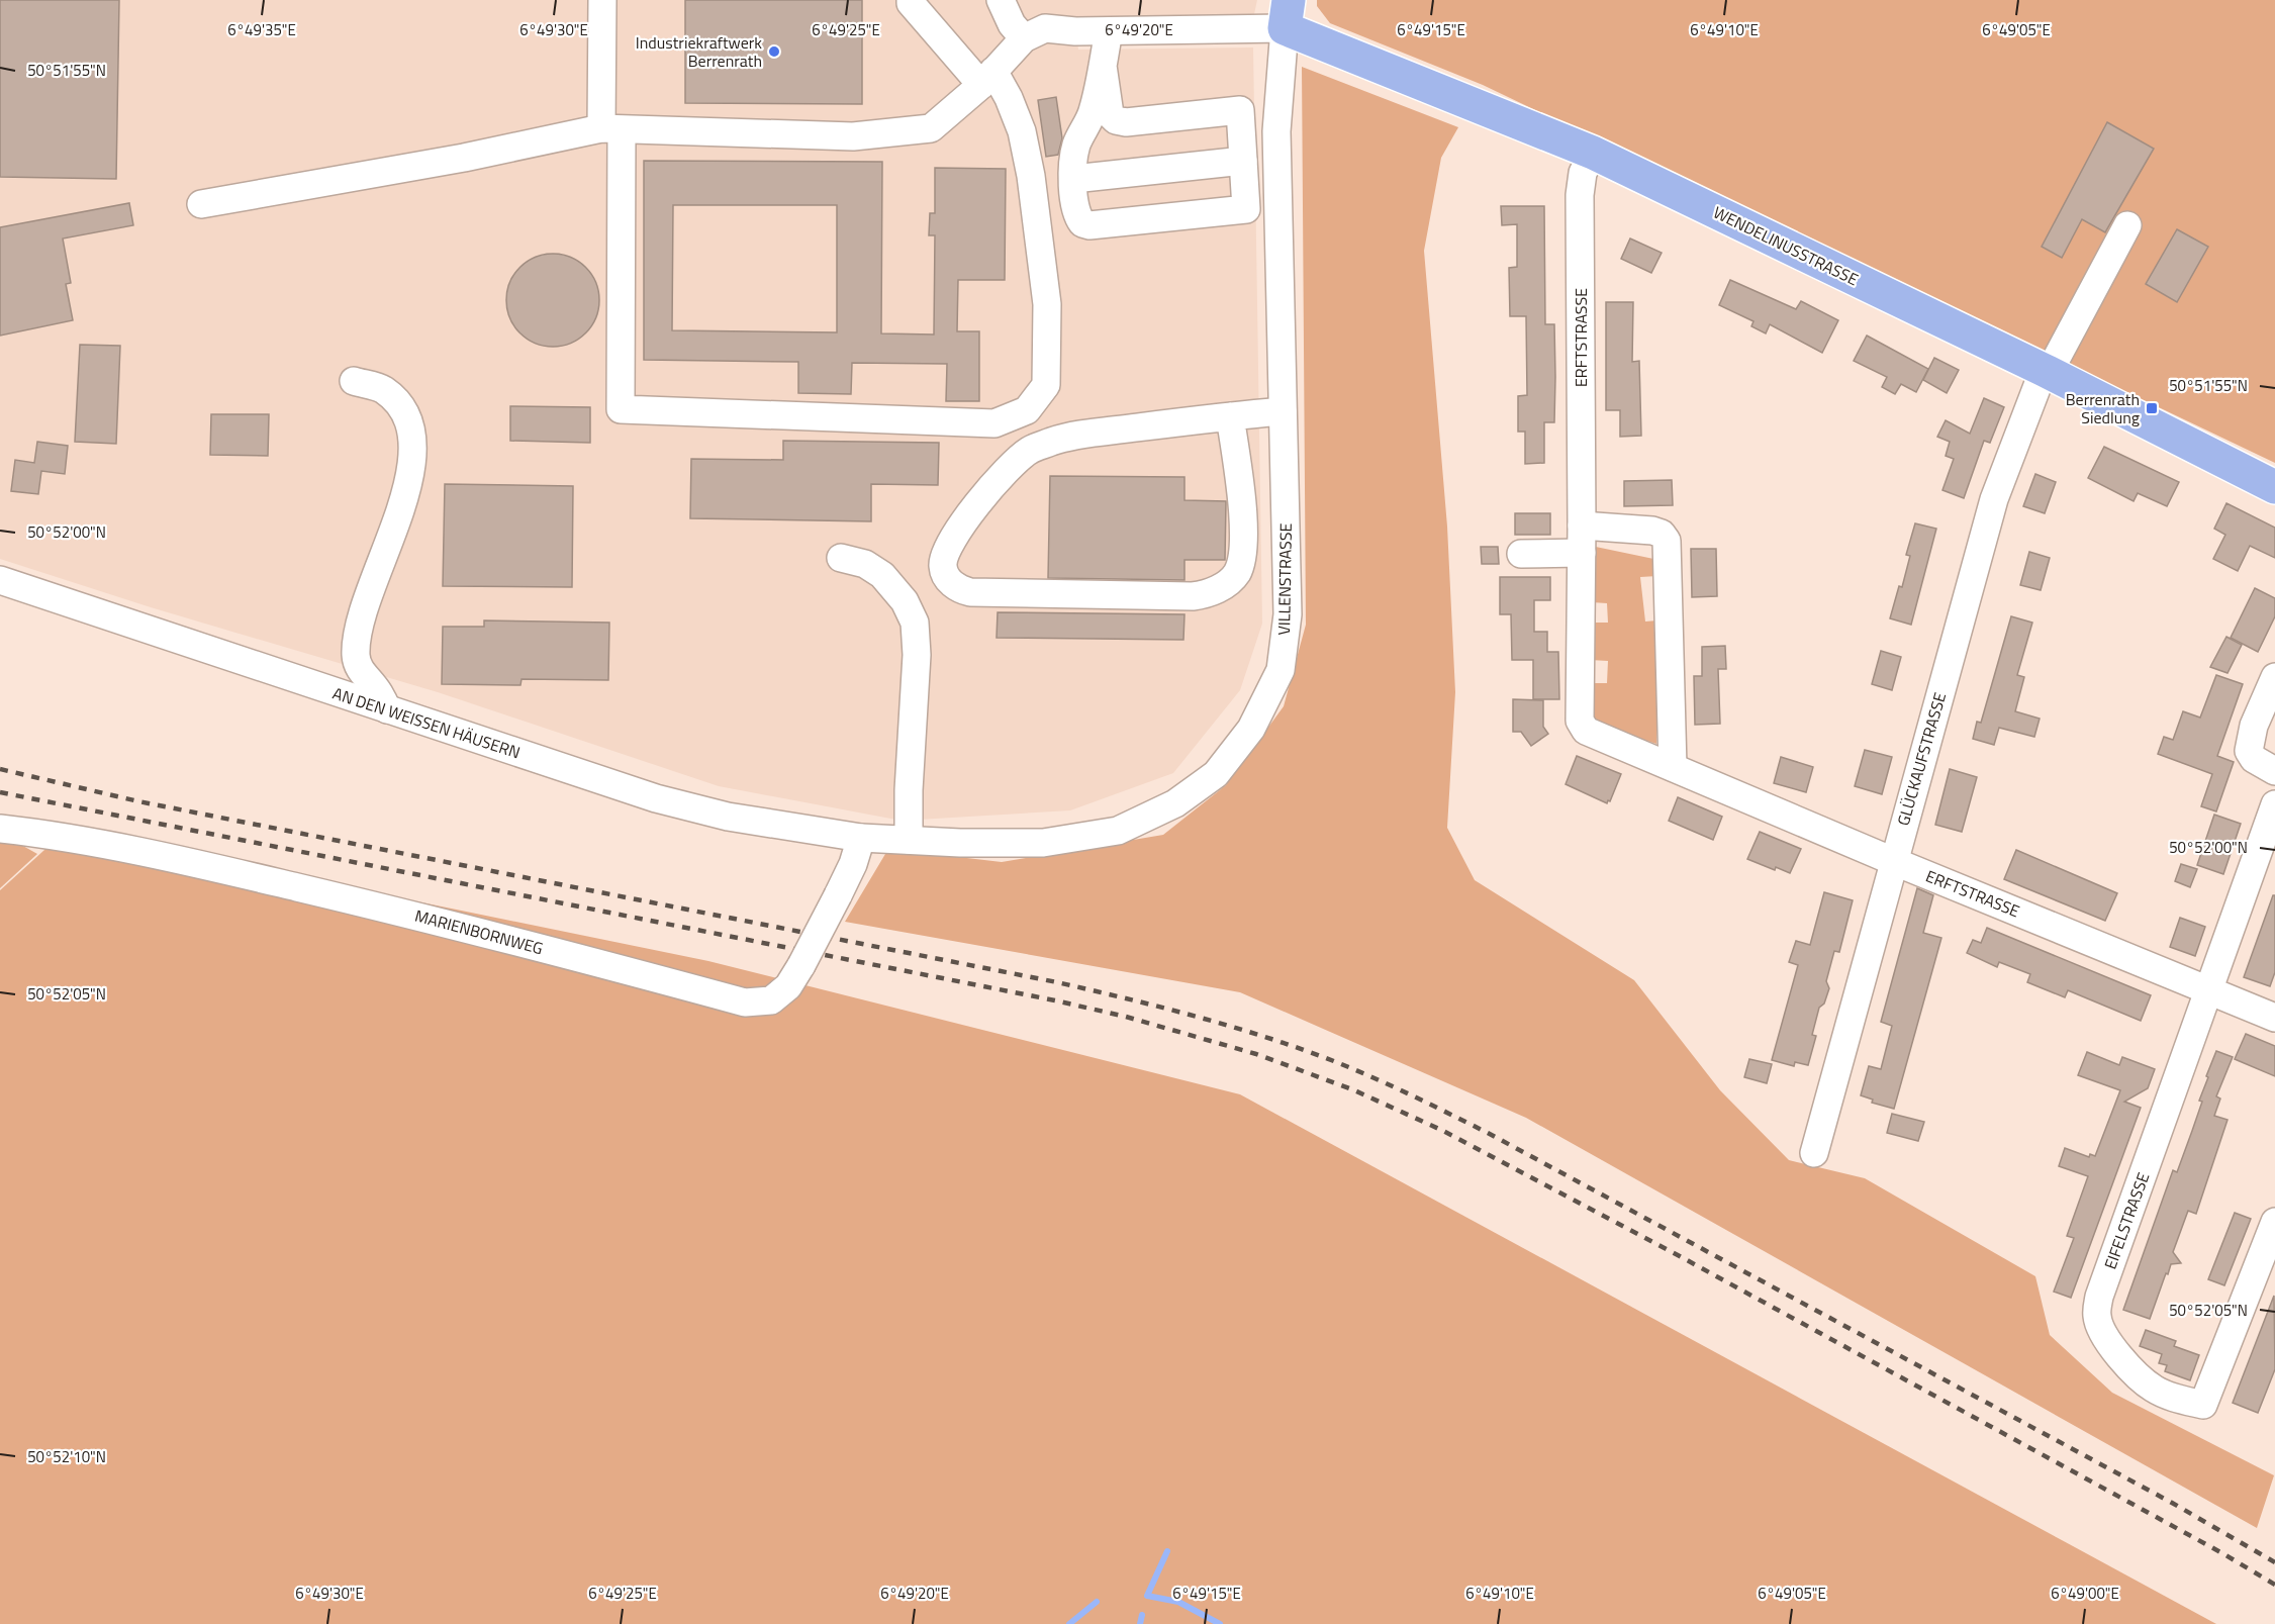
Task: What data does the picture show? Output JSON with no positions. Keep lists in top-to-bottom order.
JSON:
{
  "streets": {
    "main road": ["WENDELINUSSTRASSE"],
    "street": [
      "ERFTSTRASSE",
      "VILLENSTRASSE",
      "AN DEN WEISSEN HÄUSERN",
      "GLÜCKAUFSTRASSE",
      "MARIENBORNWEG",
      "EIFELSTRASSE"
    ]
  },
  "crossings": [
    ["WENDELINUSSTRASSE", "ERFTSTRASSE"],
    ["WENDELINUSSTRASSE", "VILLENSTRASSE"],
    ["WENDELINUSSTRASSE", "GLÜCKAUFSTRASSE"],
    ["ERFTSTRASSE", "GLÜCKAUFSTRASSE"],
    ["ERFTSTRASSE", "EIFELSTRASSE"],
    ["VILLENSTRASSE", "AN DEN WEISSEN HÄUSERN"],
    ["VILLENSTRASSE", "MARIENBORNWEG"],
    ["AN DEN WEISSEN HÄUSERN", "MARIENBORNWEG"]
  ],
  "places": {
    "other": ["Industriekraftwerk Berrenrath"],
    "transit": ["Berrenrath Siedlung"]
  },
  "coordinates": [
    "6°49'35\"E",
    "6°49'30\"E",
    "6°49'25\"E",
    "6°49'20\"E",
    "6°49'15\"E",
    "6°49'10\"E",
    "6°49'05\"E",
    "50°51'55\"N",
    "50°52'00\"N",
    "50°52'05\"N",
    "50°52'10\"N",
    "6°49'00\"E"
  ]
}
